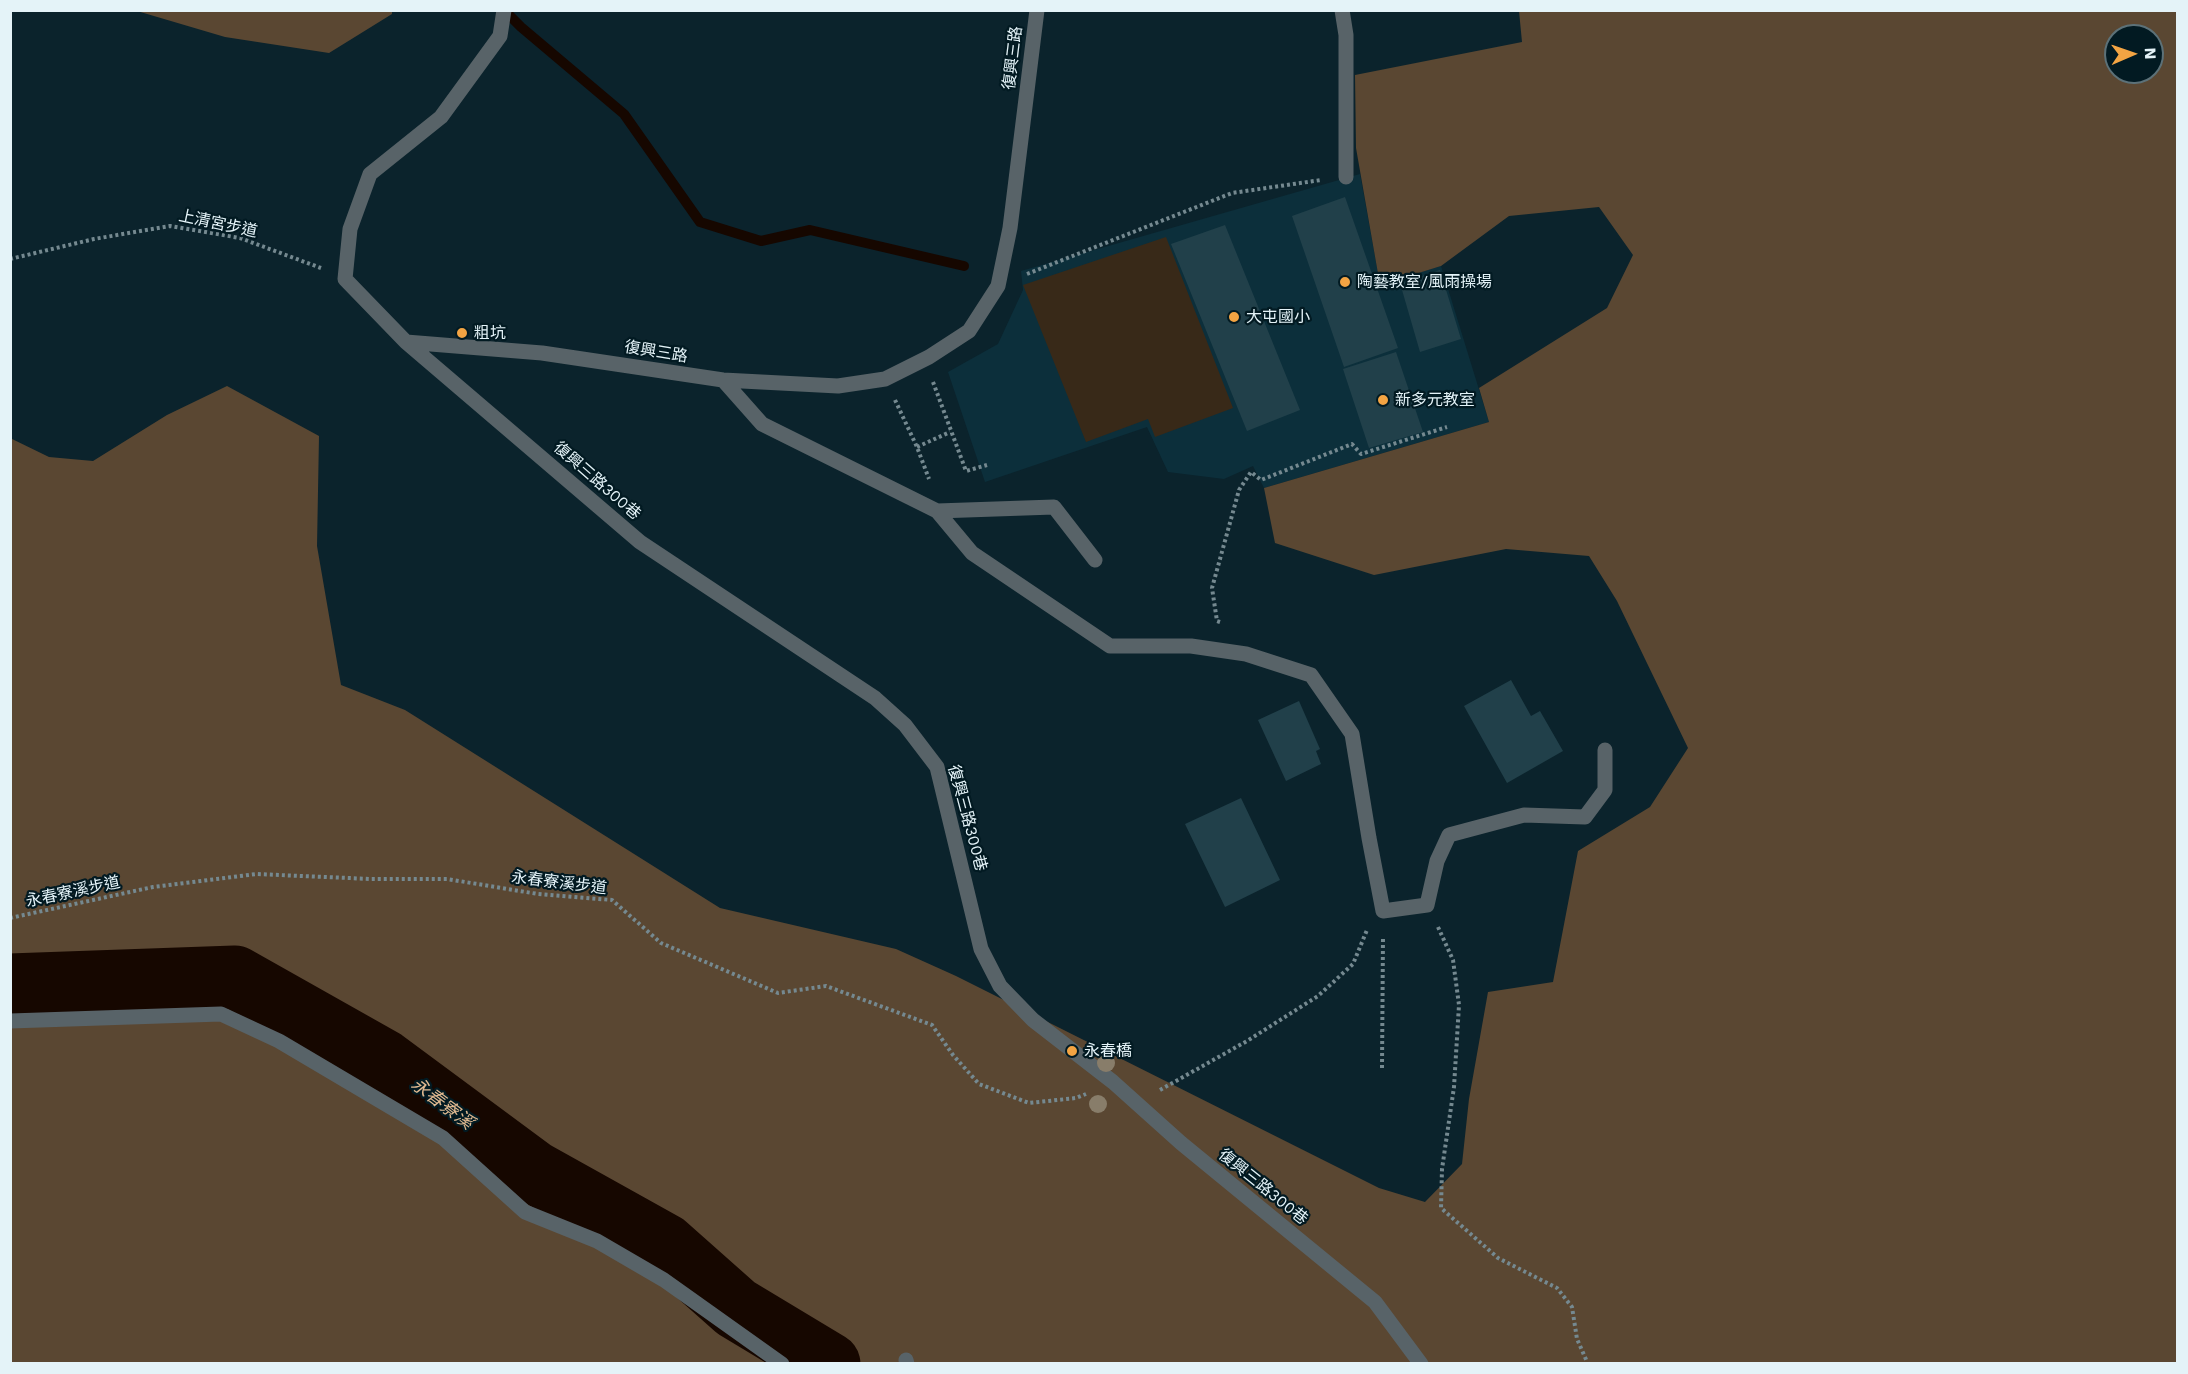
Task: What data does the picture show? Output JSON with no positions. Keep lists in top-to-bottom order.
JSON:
{
  "streets": {
    "street": ["復興三路", "復興三路300巷"],
    "path": ["上清宮步道", "永春寮溪步道"]
  },
  "crossings": [
    ["復興三路", "復興三路300巷"],
    ["復興三路300巷", "永春寮溪步道"]
  ],
  "water": ["永春寮溪"],
  "places": [
    "陶藝教室/風雨操場",
    "大屯國小",
    "粗坑",
    "新多元教室",
    "永春橋"
  ],
  "north": "right"
}
